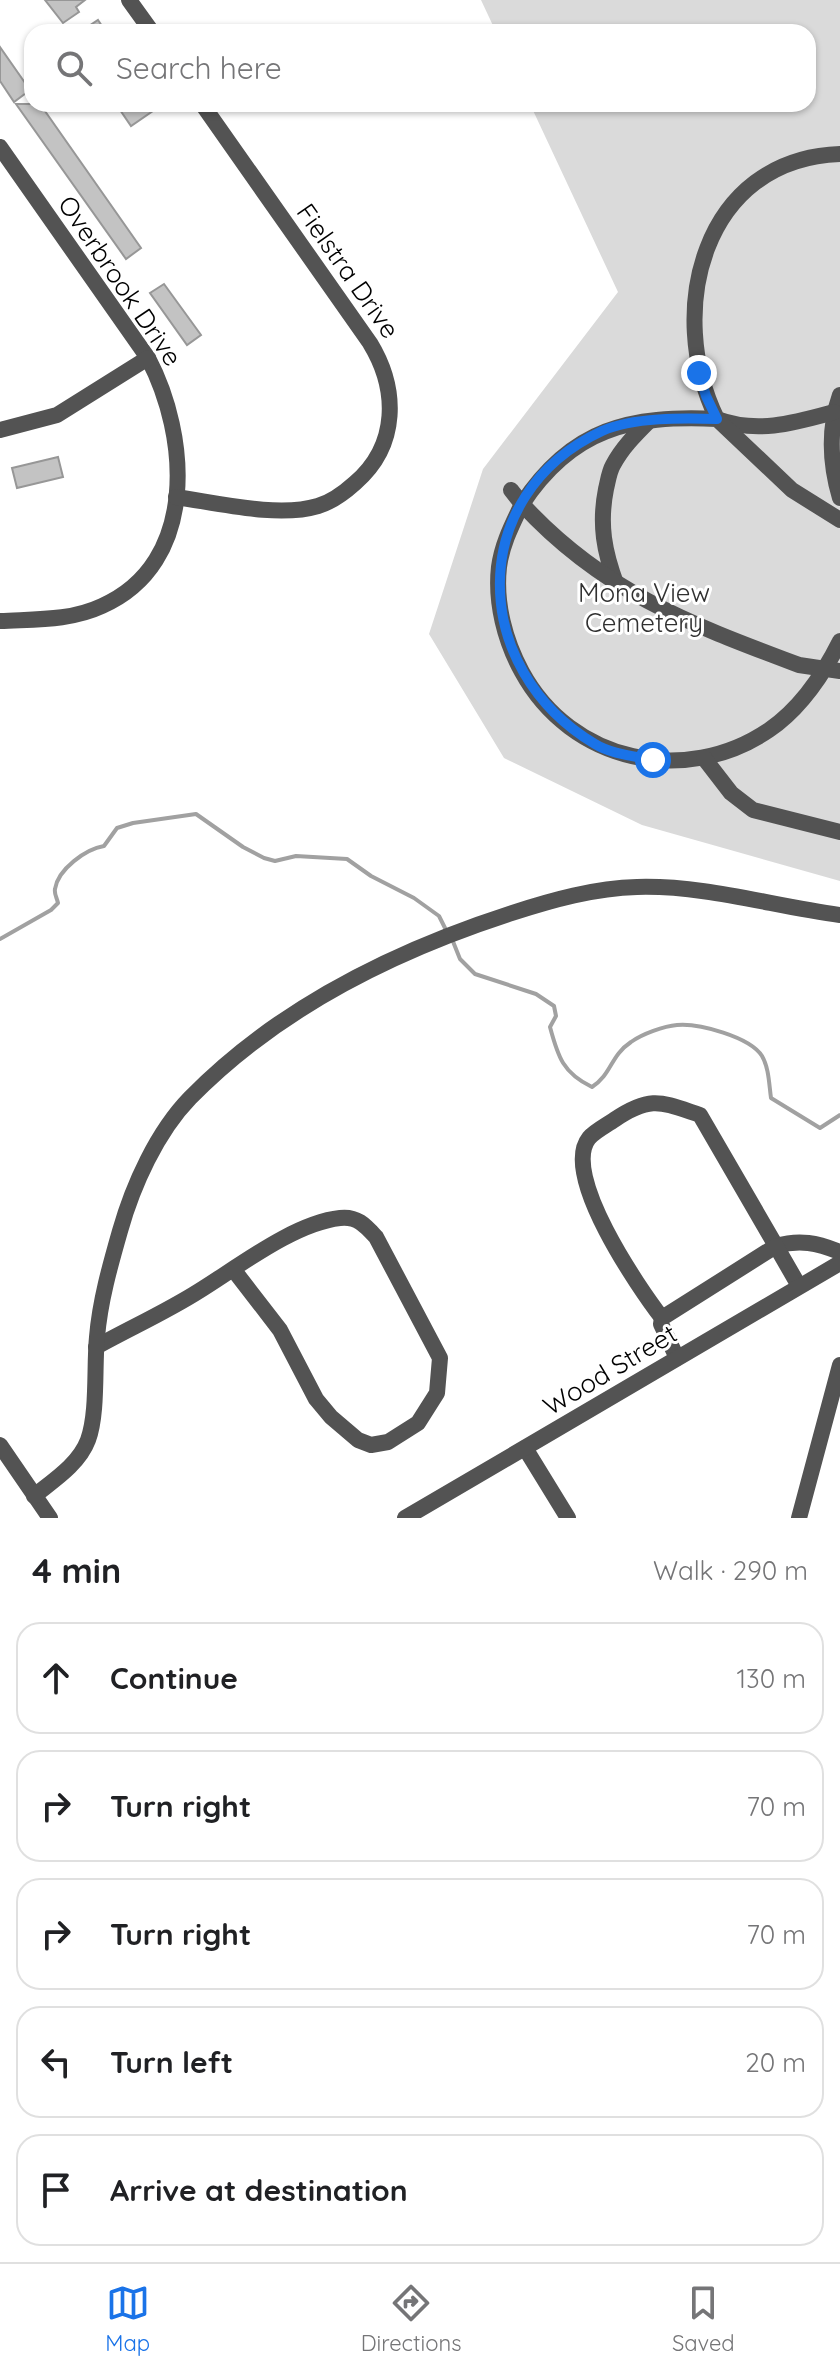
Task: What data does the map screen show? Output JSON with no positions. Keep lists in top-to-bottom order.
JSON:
{
  "streets": {
    "street": ["Fielstra Drive", "Overbrook Drive", "Wood Street"]
  },
  "crossings": [
    ["Fielstra Drive", "Overbrook Drive"]
  ],
  "parks": ["Mona View Cemetery"],
  "page": {
    "search": "Search here",
    "heading": ["4 min", "Walk · 290 m"],
    "list": [
      ["Continue", "130 m"],
      ["Turn right", "70 m"],
      ["Turn right", "70 m"],
      ["Turn left", "20 m"],
      "Arrive at destination"
    ],
    "nav": ["Map", "Directions", "Saved"]
  }
}
